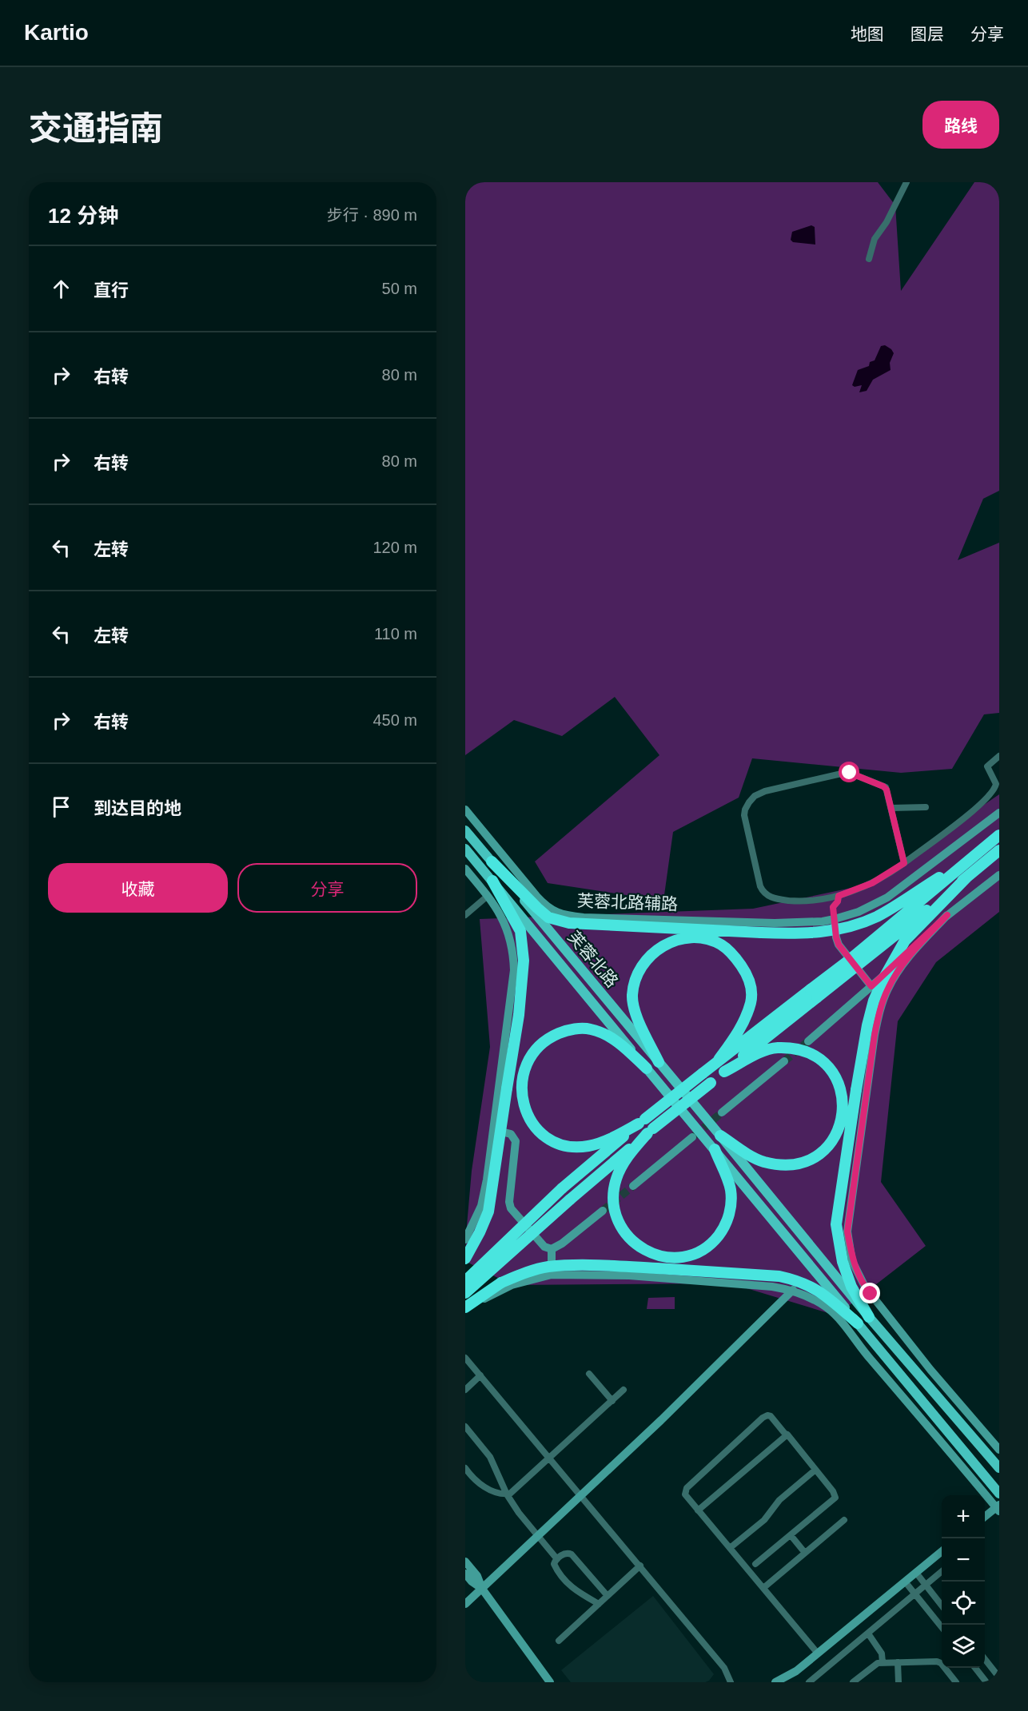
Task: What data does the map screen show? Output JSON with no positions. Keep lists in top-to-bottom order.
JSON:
{
  "streets": {
    "main road": ["芙蓉北路"],
    "street": ["芙蓉北路辅路"]
  },
  "page": {
    "header": "Kartio",
    "nav": ["地图", "图层", "分享"],
    "title": "交通指南",
    "buttons": [
      "路线",
      ["收藏", "分享"]
    ],
    "heading": ["12 分钟", "步行 · 890 m"],
    "list": [
      ["直行", "50 m"],
      ["右转", "80 m"],
      ["右转", "80 m"],
      ["左转", "120 m"],
      ["左转", "110 m"],
      ["右转", "450 m"],
      "到达目的地"
    ],
    "map_buttons": ["+", "−"]
  }
}
